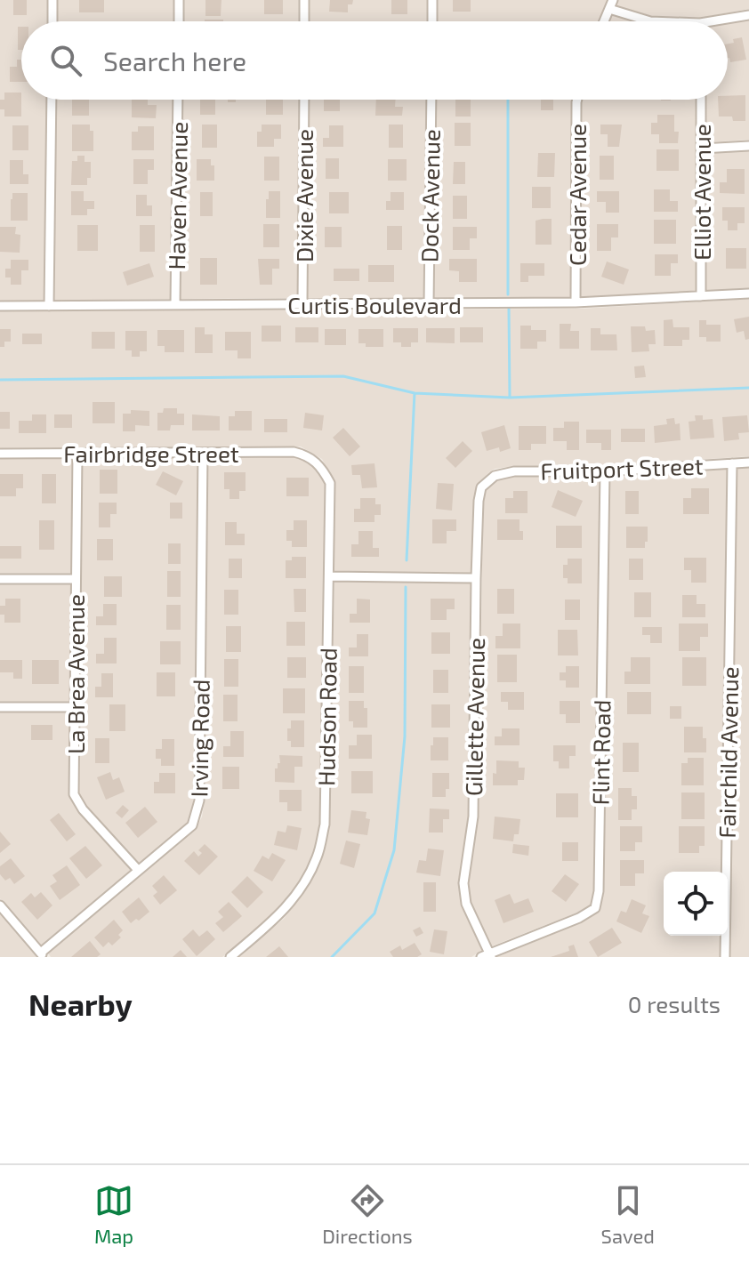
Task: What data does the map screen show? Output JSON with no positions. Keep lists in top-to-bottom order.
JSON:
{
  "streets": {
    "street": [
      "Elliot Avenue",
      "Cedar Avenue",
      "Haven Avenue",
      "Dixie Avenue",
      "Dock Avenue",
      "Curtis Boulevard",
      "Fairbridge Street",
      "Fruitport Street",
      "La Brea Avenue",
      "Hudson Road",
      "Gillette Avenue",
      "Irving Road",
      "Flint Road",
      "Fairchild Avenue"
    ]
  },
  "crossings": [
    ["Elliot Avenue", "Curtis Boulevard"],
    ["Cedar Avenue", "Curtis Boulevard"],
    ["Haven Avenue", "Curtis Boulevard"],
    ["Dixie Avenue", "Curtis Boulevard"],
    ["Dock Avenue", "Curtis Boulevard"],
    ["Fairbridge Street", "La Brea Avenue"],
    ["Fairbridge Street", "Hudson Road"],
    ["Fairbridge Street", "Irving Road"],
    ["Fruitport Street", "Gillette Avenue"],
    ["Fruitport Street", "Flint Road"],
    ["Fruitport Street", "Fairchild Avenue"],
    ["La Brea Avenue", "Irving Road"],
    ["Gillette Avenue", "Flint Road"]
  ],
  "page": {
    "search": "Search here",
    "heading": ["Nearby", "0 results"],
    "nav": ["Map", "Directions", "Saved"]
  }
}
